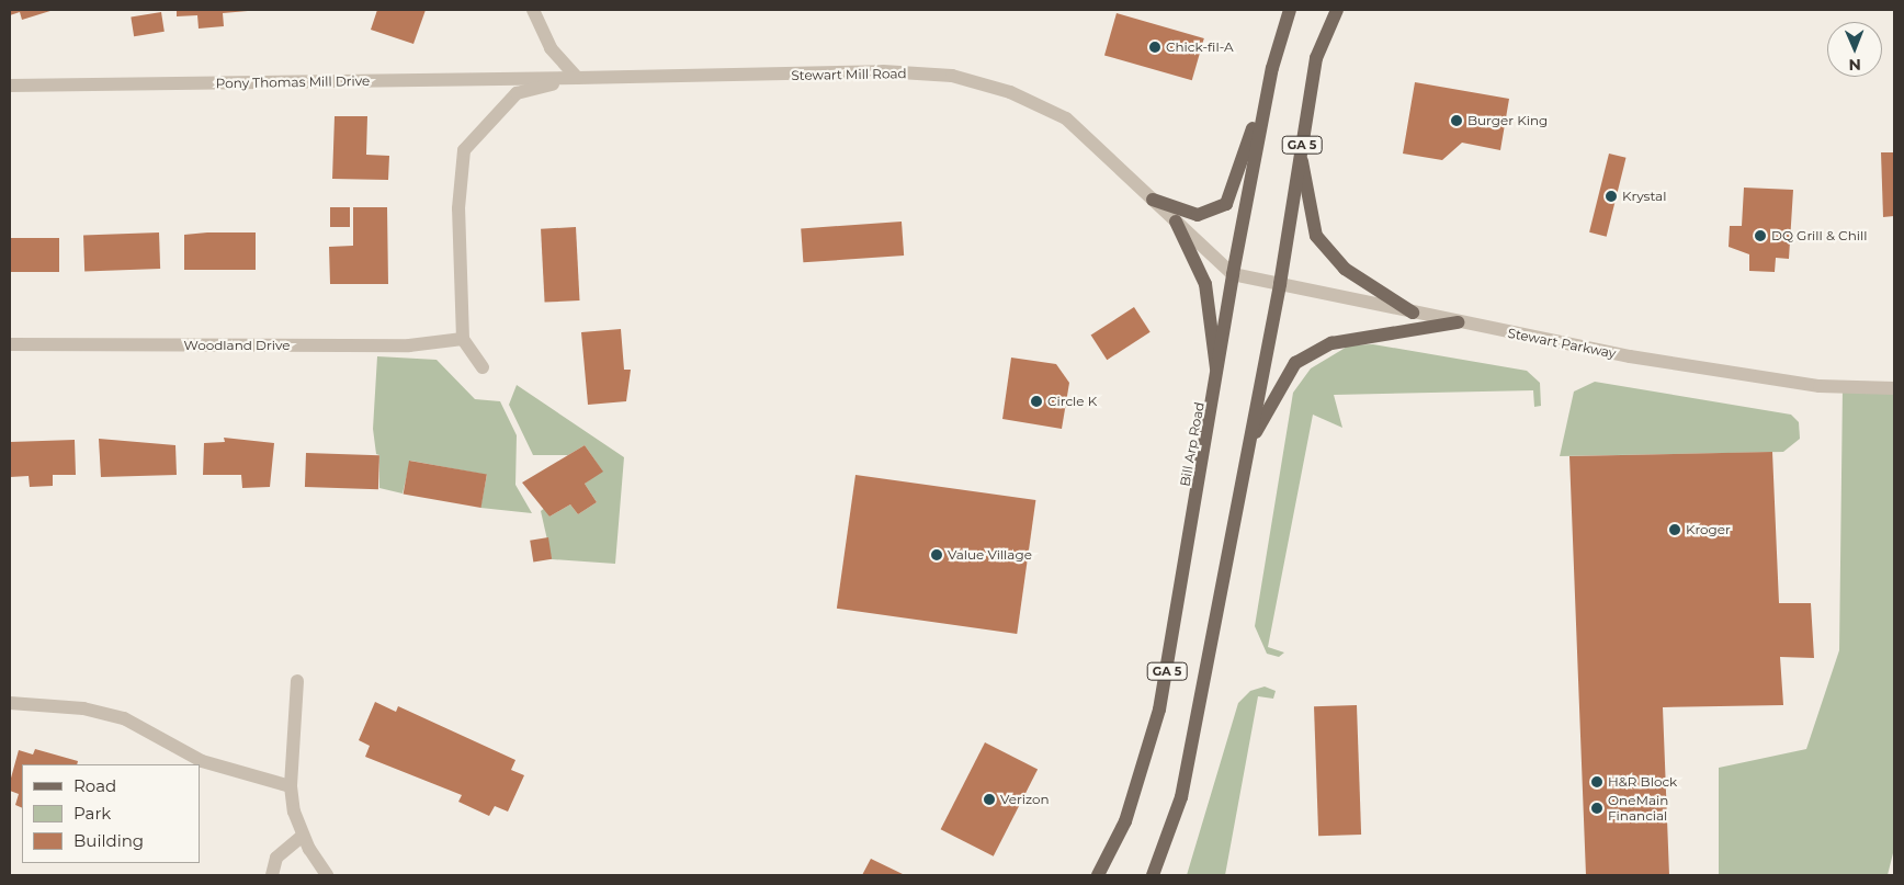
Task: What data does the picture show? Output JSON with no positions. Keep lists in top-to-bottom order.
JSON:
{
  "streets": {
    "main road": ["GA 5", "Bill Arp Road"],
    "street": [
      "Stewart Mill Road",
      "Pony Thomas Mill Drive",
      "Stewart Parkway",
      "Woodland Drive"
    ]
  },
  "crossings": [
    ["Stewart Mill Road", "Pony Thomas Mill Drive"],
    ["Stewart Mill Road", "Stewart Parkway"],
    ["Stewart Mill Road", "Bill Arp Road"],
    ["GA 5", "Stewart Parkway"],
    ["Stewart Parkway", "Bill Arp Road"]
  ],
  "places": [
    "Chick-fil-A",
    "Burger King",
    "Krystal",
    "DQ Grill & Chill",
    "Circle K",
    "Kroger",
    "Value Village",
    "H&R Block",
    "Verizon",
    "OneMain Financial"
  ],
  "legend": ["Road", "Park", "Building"],
  "north": "bottom"
}
